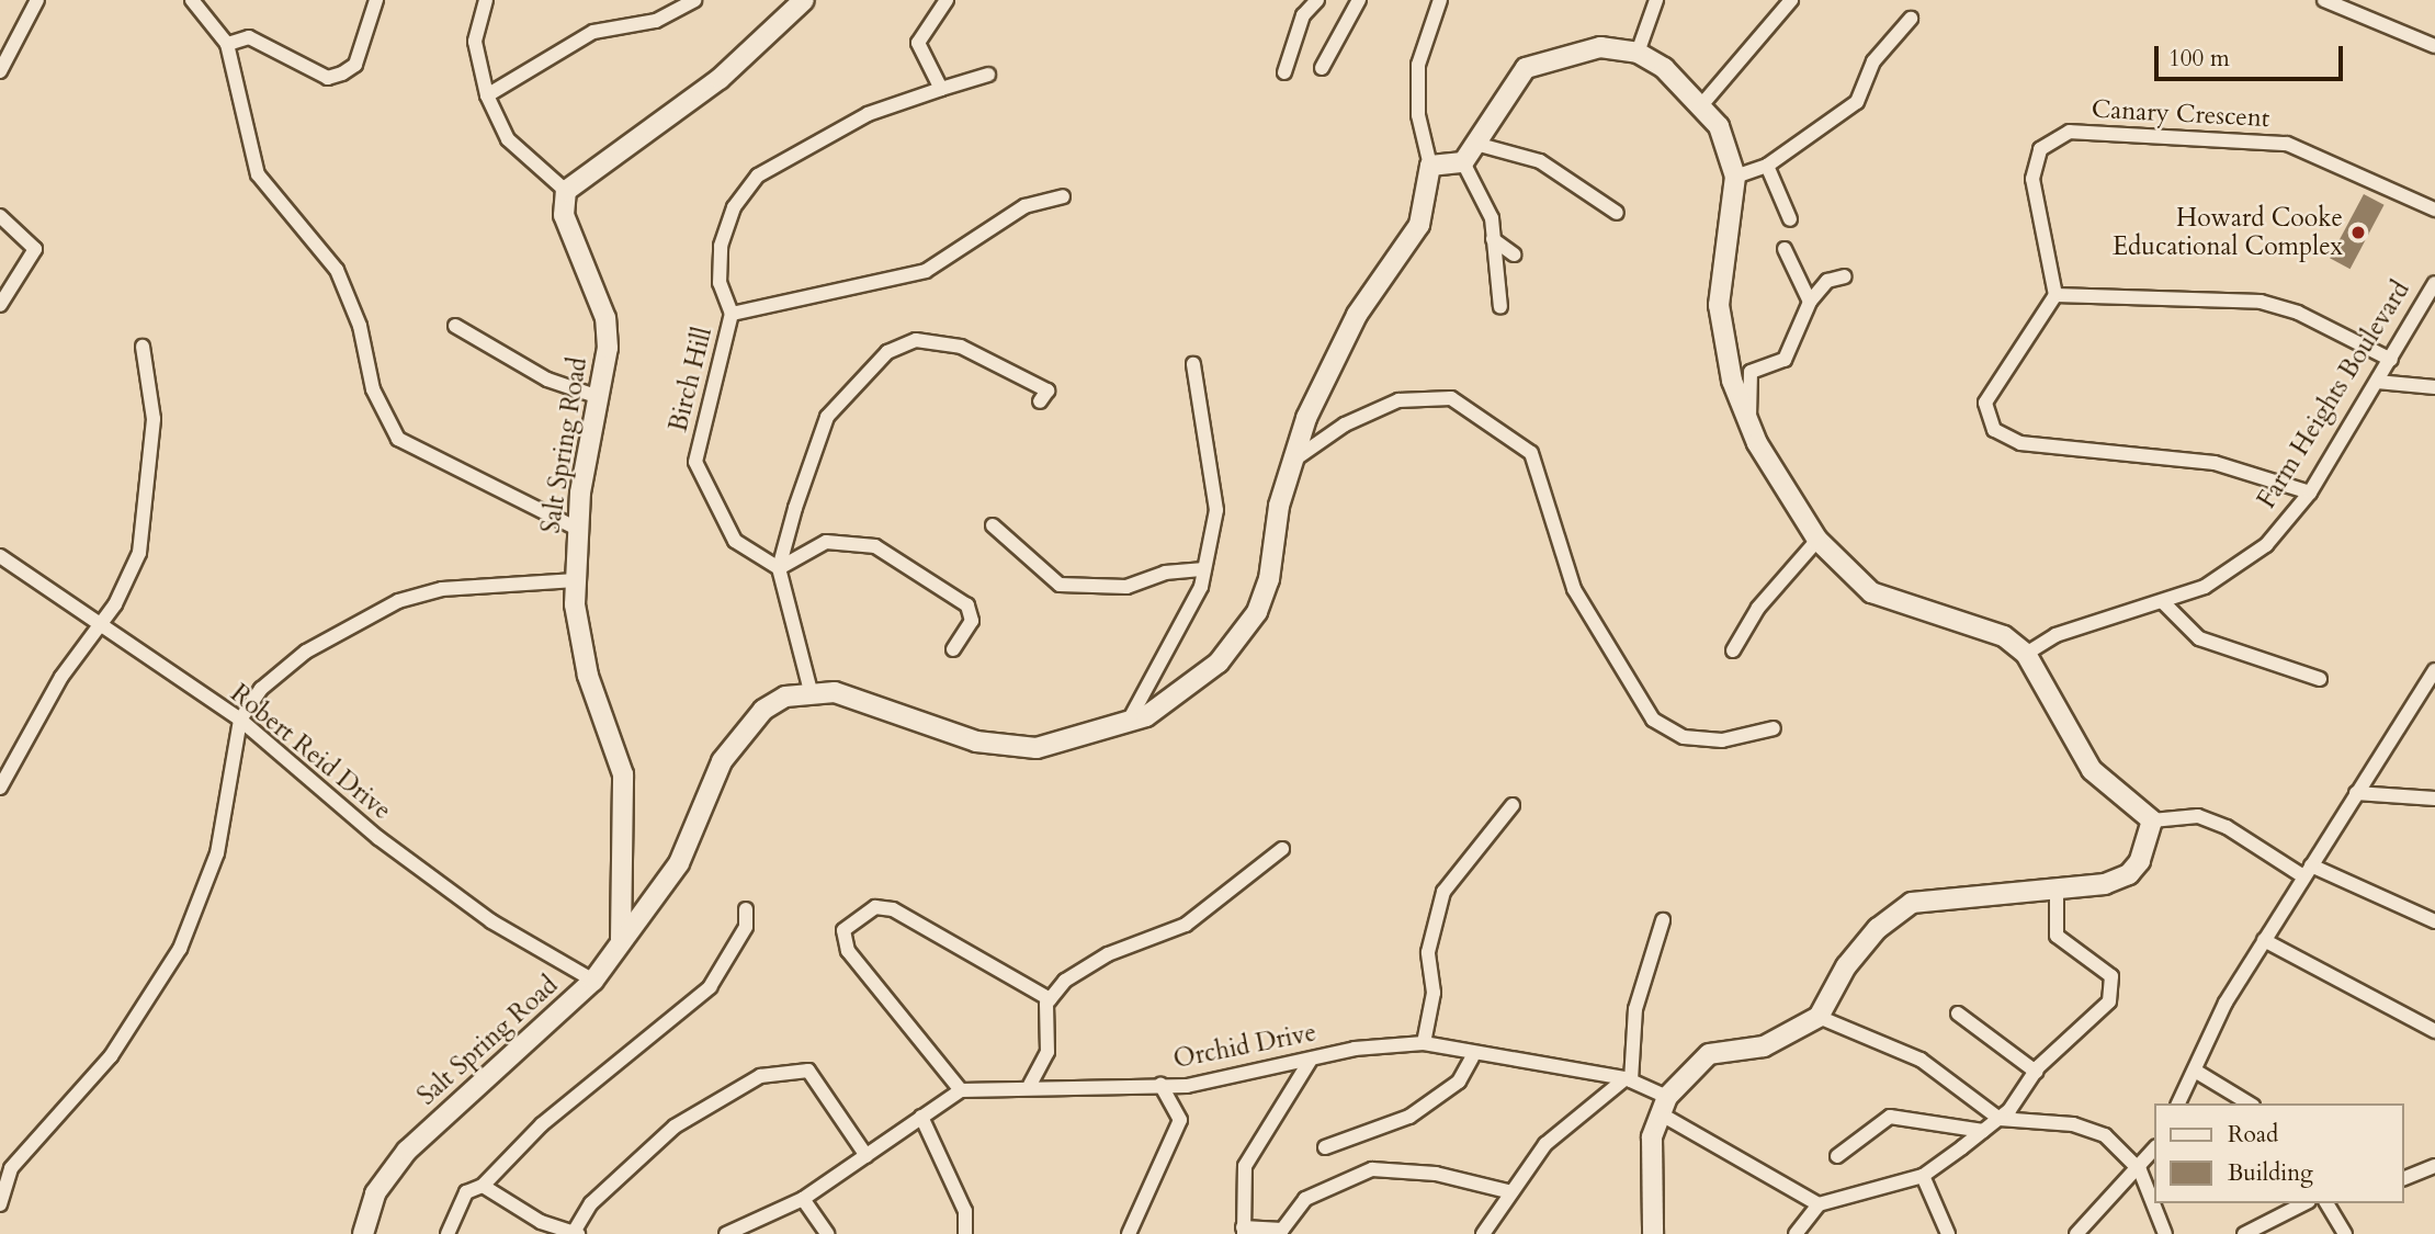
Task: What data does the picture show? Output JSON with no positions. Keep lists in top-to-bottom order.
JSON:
{
  "streets": {
    "street": [
      "Canary Crescent",
      "Birch Hill",
      "Farm Heights Boulevard",
      "Salt Spring Road",
      "Robert Reid Drive",
      "Orchid Drive"
    ]
  },
  "crossings": [
    ["Salt Spring Road", "Robert Reid Drive"]
  ],
  "places": ["Howard Cooke Educational Complex"],
  "legend": ["Road", "Building"],
  "scale_bar": "100 m"
}
